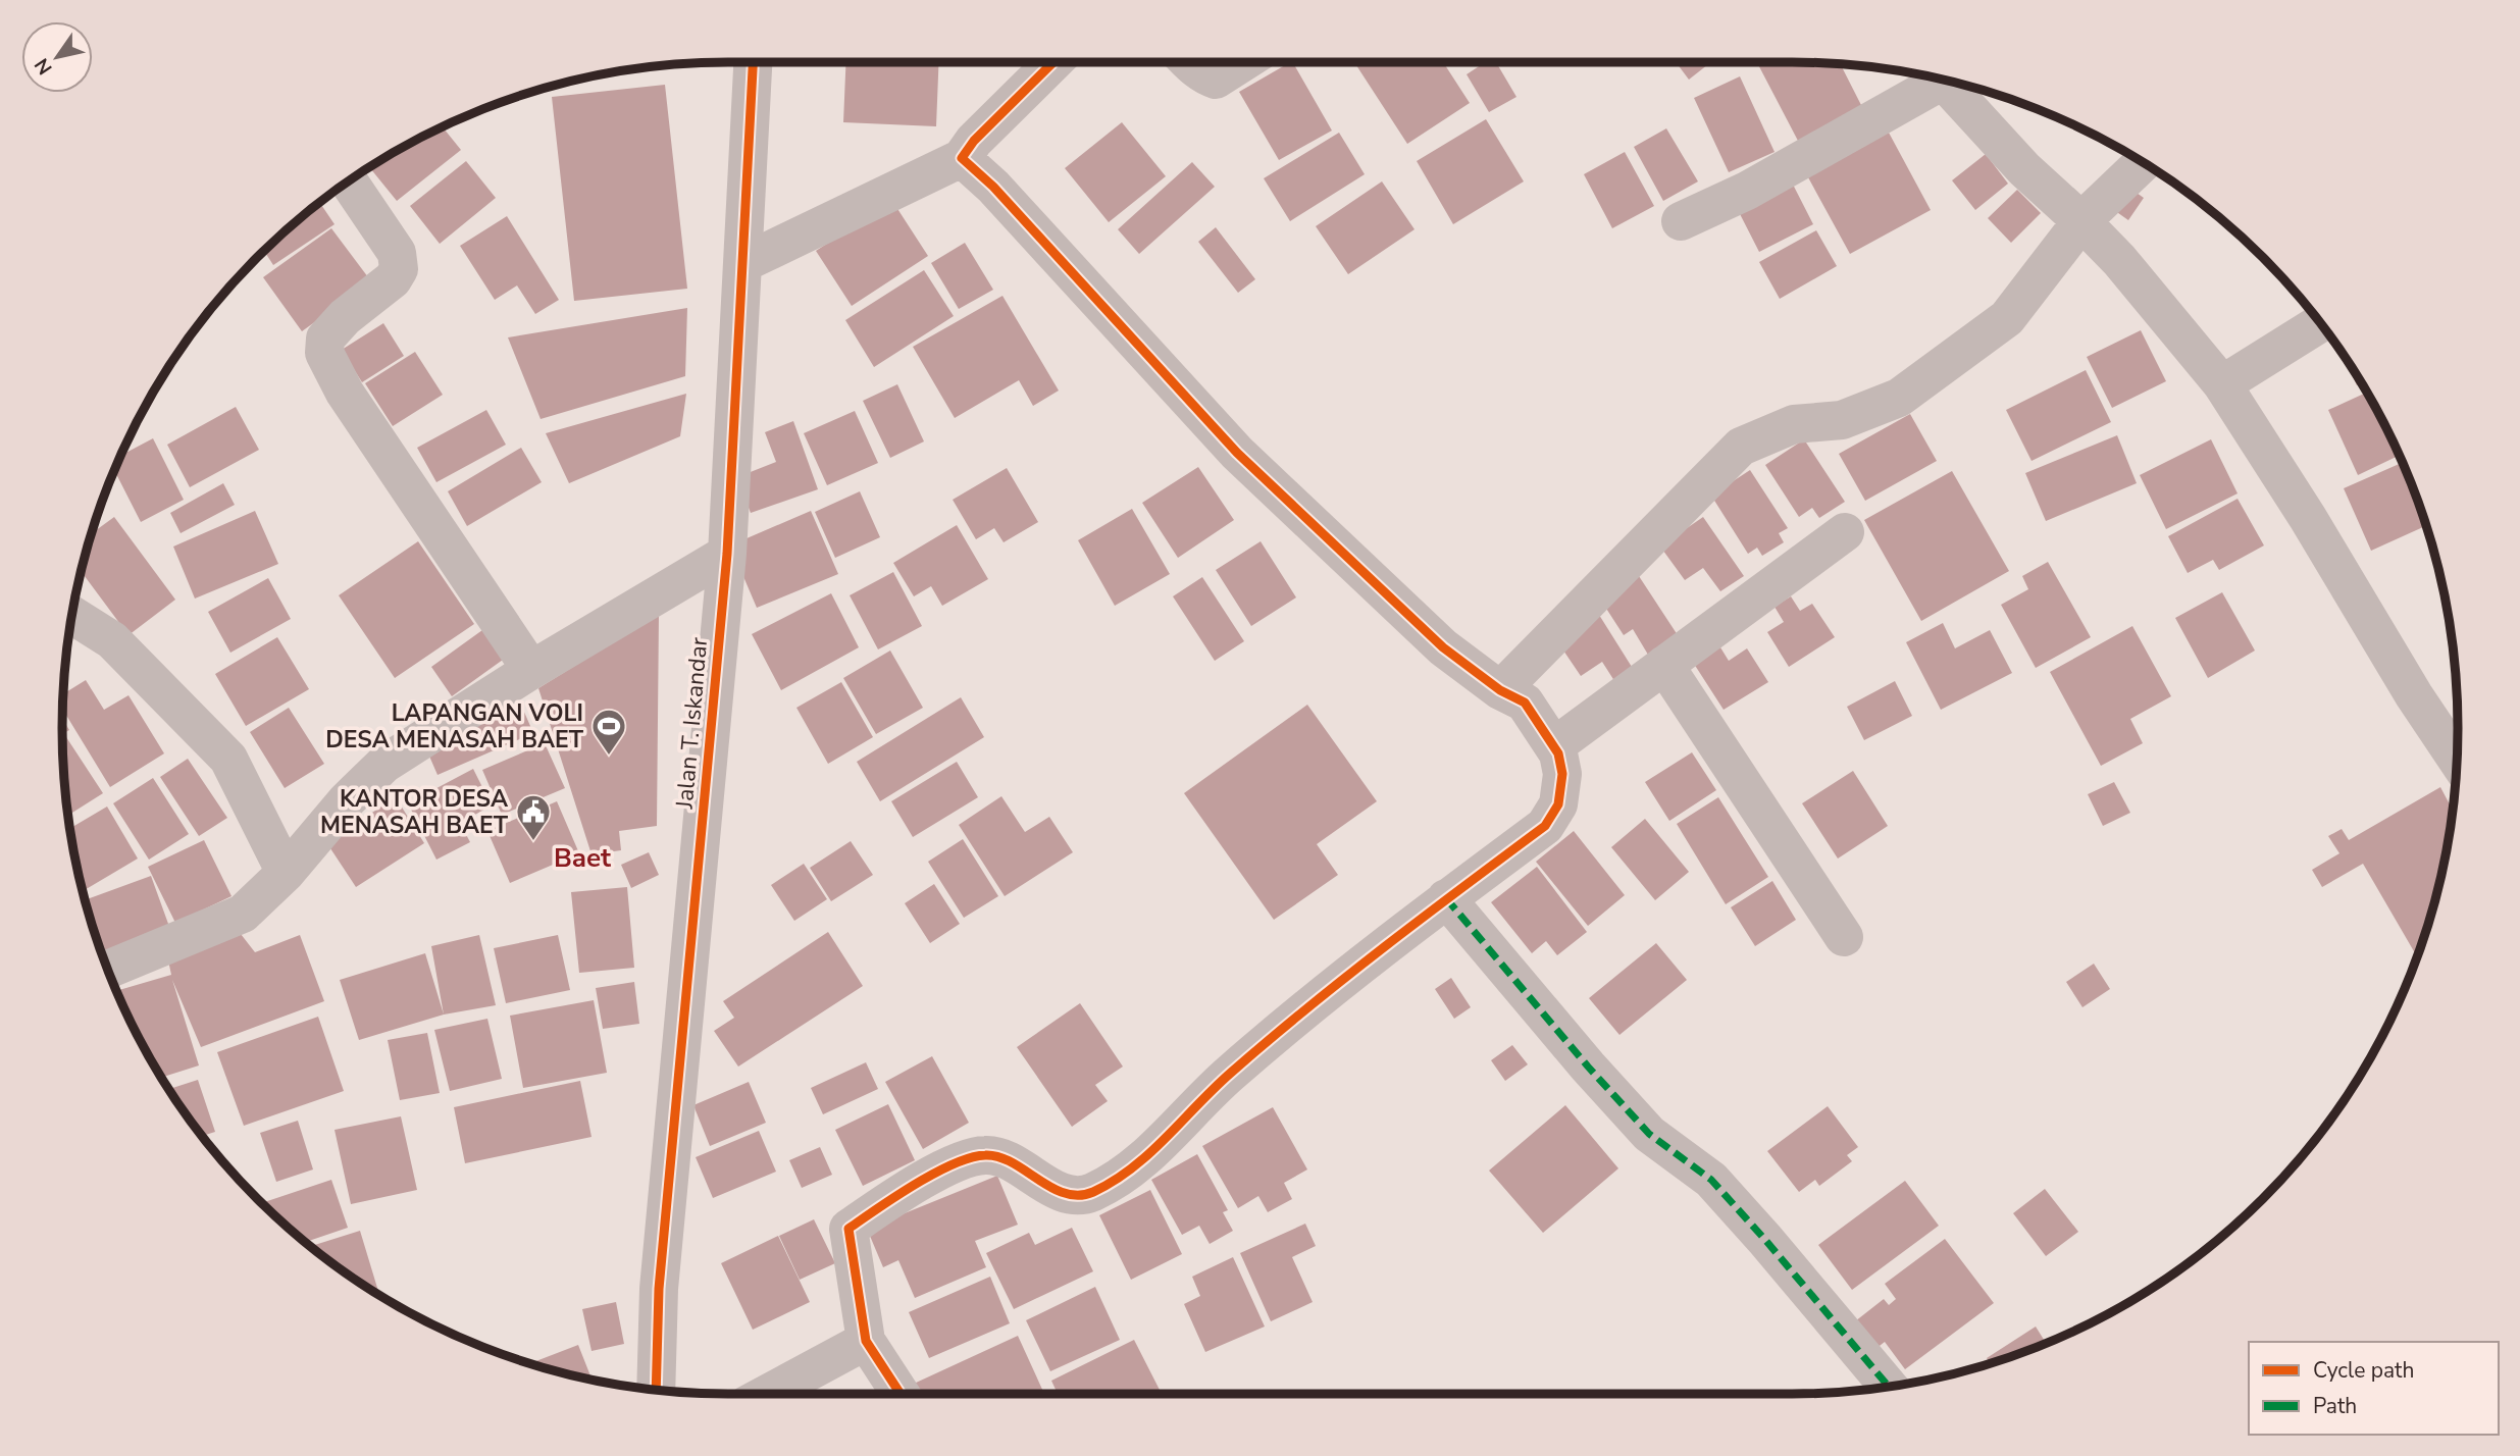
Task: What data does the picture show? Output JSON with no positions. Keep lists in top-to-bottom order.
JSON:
{
  "streets": {
    "street": ["Jalan T. Iskandar"]
  },
  "districts": ["Baet"],
  "places": {
    "sports": ["LAPANGAN VOLI DESA MENASAH BAET"],
    "public building": ["KANTOR DESA MENASAH BAET"]
  },
  "legend": ["Cycle path", "Path"],
  "north": "bottom left"
}
